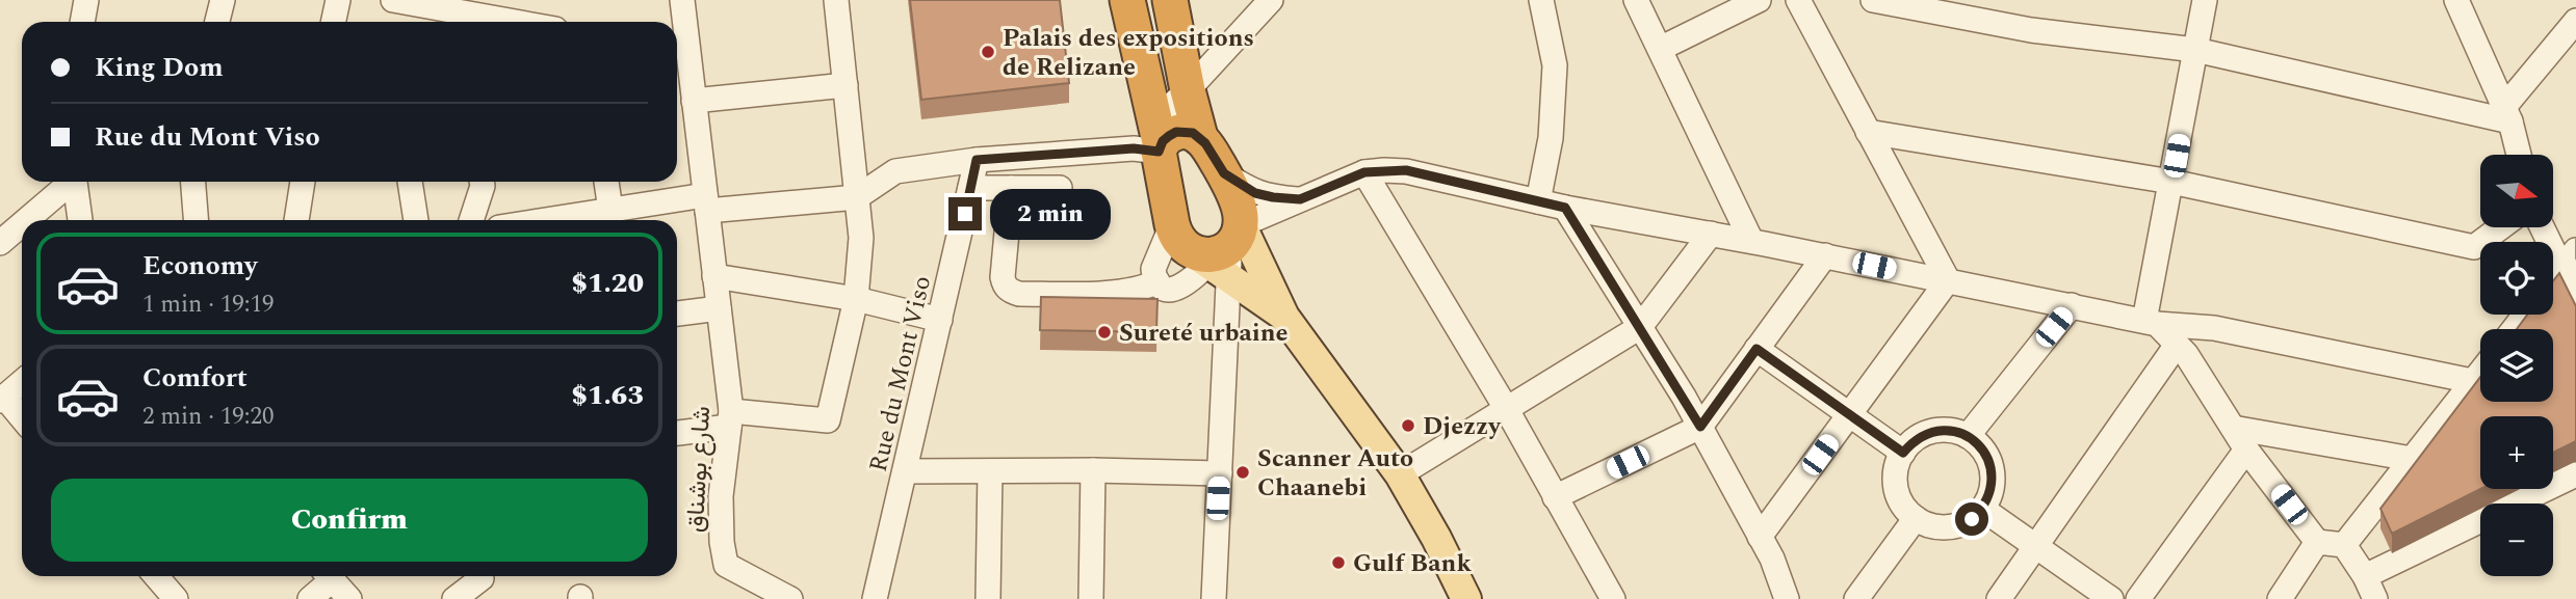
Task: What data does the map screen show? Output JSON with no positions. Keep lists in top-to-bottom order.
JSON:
{
  "streets": {
    "street": ["Rue du Mont Viso", "شارع بوشناق"]
  },
  "places": [
    "Palais des expositions de Relizane",
    "Sureté urbaine",
    "Djezzy",
    "Scanner Auto Chaanebi",
    "Gulf Bank"
  ],
  "north": "right",
  "page": {
    "banner": ["King Dom", "Rue du Mont Viso"],
    "map_buttons": ["+", "−"],
    "bubble": "2 min",
    "list": [
      {
        "name": "Economy",
        "note": "1 min · 19:19",
        "value": "$1.20"
      },
      {
        "name": "Comfort",
        "note": "2 min · 19:20",
        "value": "$1.63"
      }
    ],
    "buttons": "Confirm"
  }
}
